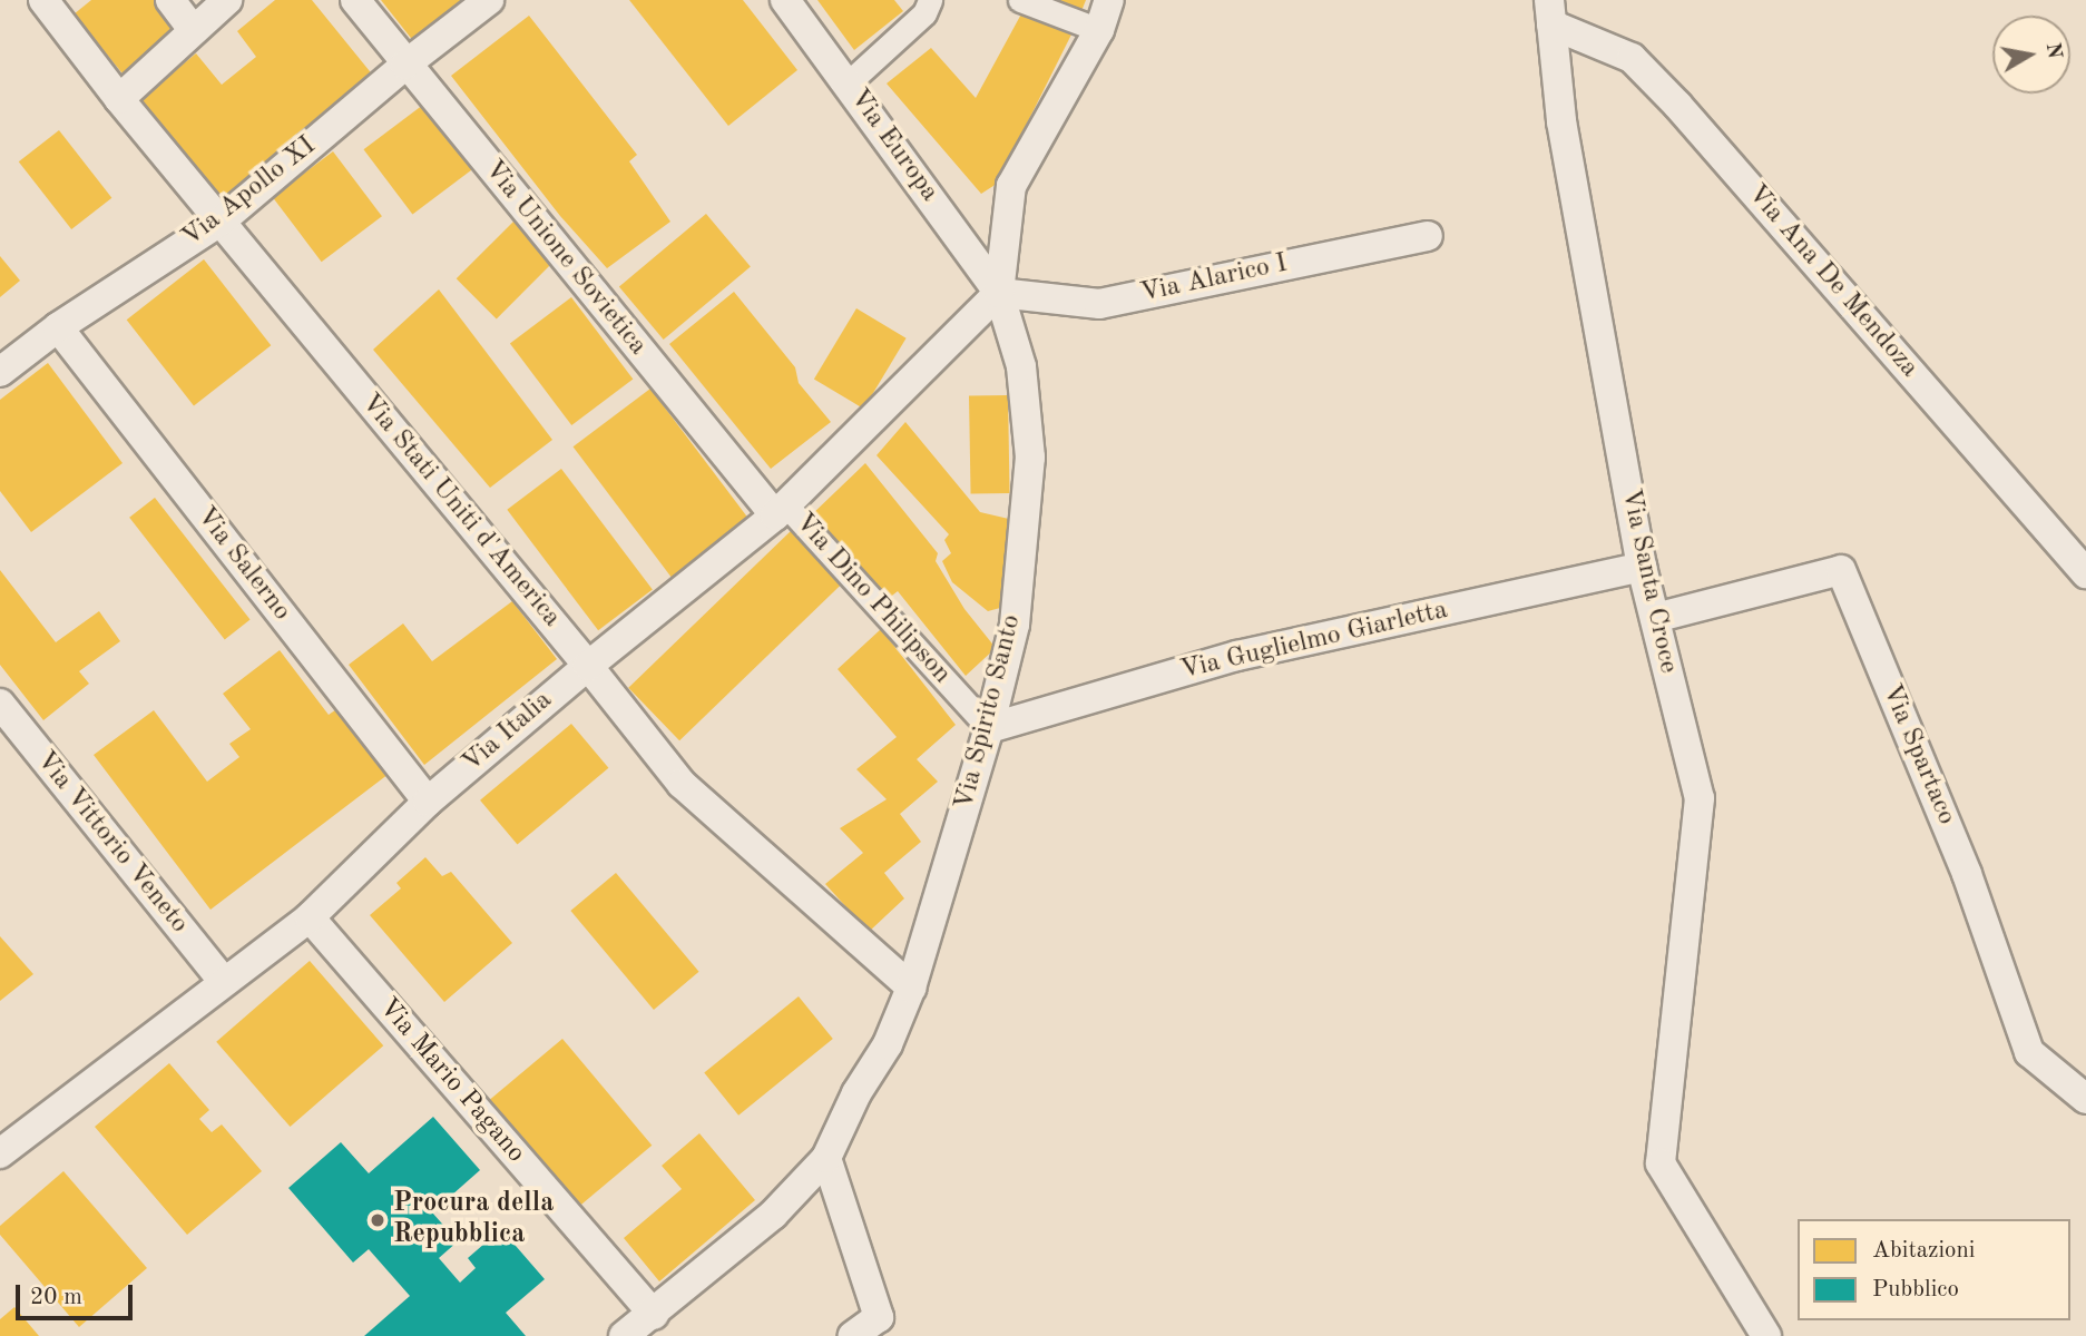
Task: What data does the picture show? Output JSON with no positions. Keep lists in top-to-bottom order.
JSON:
{
  "streets": {
    "street": [
      "Via Europa",
      "Via Apollo XI",
      "Via Unione Sovietica",
      "Via Alarico I",
      "Via Ana De Mendoza",
      "Via Stati Uniti d'America",
      "Via Salerno",
      "Via Santa Croce",
      "Via Dino Philipson",
      "Via Guglielmo Giarletta",
      "Via Spirito Santo",
      "Via Italia",
      "Via Spartaco",
      "Via Vittorio Veneto",
      "Via Mario Pagano"
    ]
  },
  "crossings": [
    ["Via Europa", "Via Alarico I"],
    ["Via Europa", "Via Spirito Santo"],
    ["Via Europa", "Via Italia"],
    ["Via Apollo XI", "Via Unione Sovietica"],
    ["Via Apollo XI", "Via Stati Uniti d'America"],
    ["Via Apollo XI", "Via Salerno"],
    ["Via Unione Sovietica", "Via Dino Philipson"],
    ["Via Unione Sovietica", "Via Italia"],
    ["Via Alarico I", "Via Spirito Santo"],
    ["Via Alarico I", "Via Italia"],
    ["Via Ana De Mendoza", "Via Santa Croce"],
    ["Via Stati Uniti d'America", "Via Spirito Santo"],
    ["Via Stati Uniti d'America", "Via Italia"],
    ["Via Salerno", "Via Italia"],
    ["Via Santa Croce", "Via Guglielmo Giarletta"],
    ["Via Santa Croce", "Via Spartaco"],
    ["Via Dino Philipson", "Via Guglielmo Giarletta"],
    ["Via Dino Philipson", "Via Spirito Santo"],
    ["Via Dino Philipson", "Via Italia"],
    ["Via Guglielmo Giarletta", "Via Spirito Santo"],
    ["Via Spirito Santo", "Via Italia"],
    ["Via Spirito Santo", "Via Mario Pagano"],
    ["Via Italia", "Via Vittorio Veneto"],
    ["Via Italia", "Via Mario Pagano"]
  ],
  "places": ["Procura della Repubblica"],
  "legend": ["Abitazioni", "Pubblico"],
  "scale_bar": "20 m",
  "north": "right"
}
